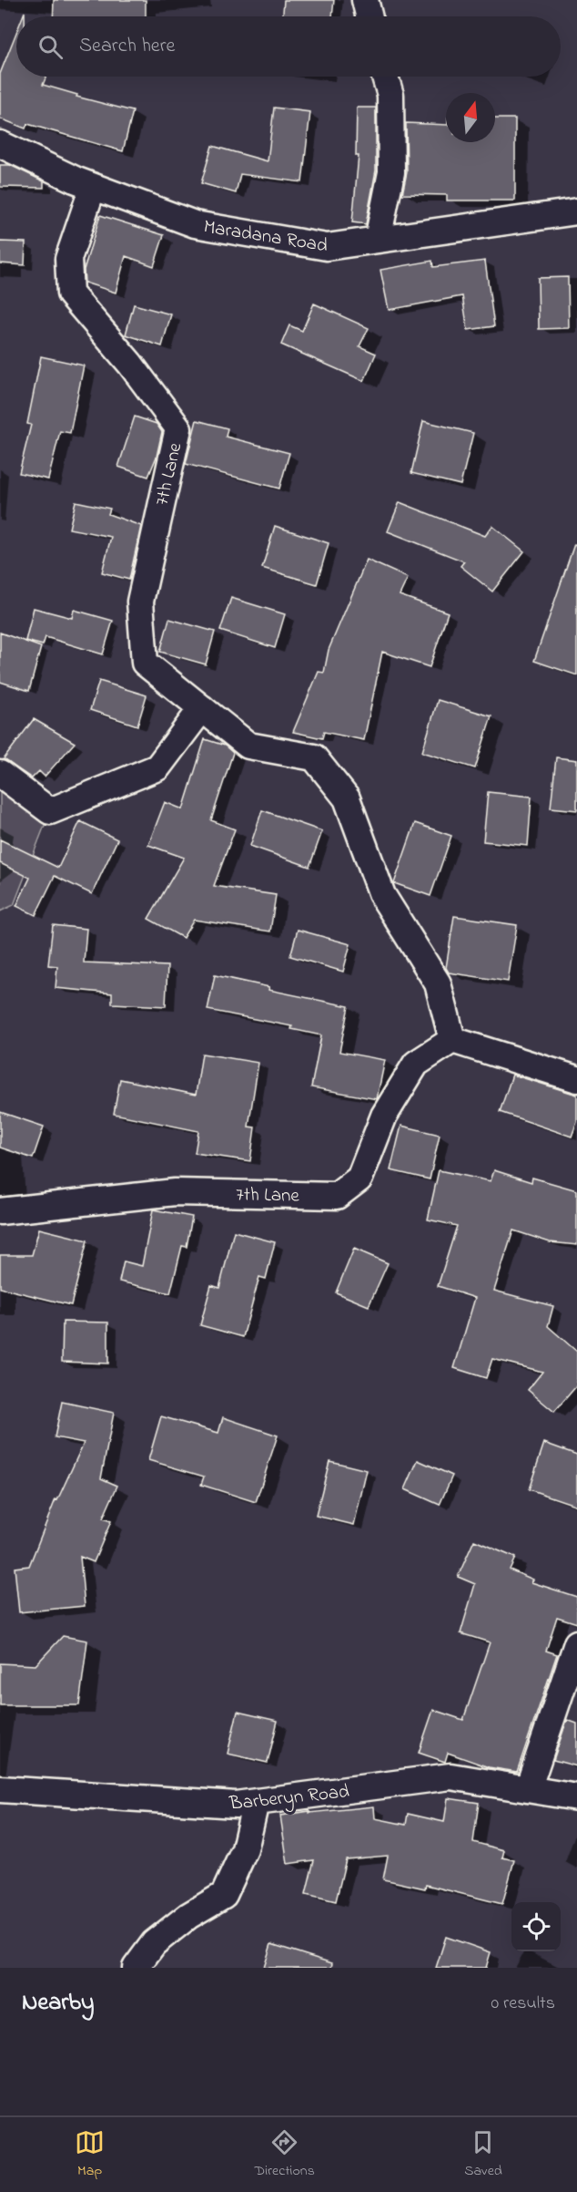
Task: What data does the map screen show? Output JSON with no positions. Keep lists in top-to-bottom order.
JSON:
{
  "streets": {
    "street": ["Maradana Road", "7th Lane", "Barberyn Road"]
  },
  "crossings": [
    ["Maradana Road", "7th Lane"]
  ],
  "north": "top",
  "page": {
    "search": "Search here",
    "heading": ["Nearby", "0 results"],
    "nav": ["Map", "Directions", "Saved"]
  }
}
